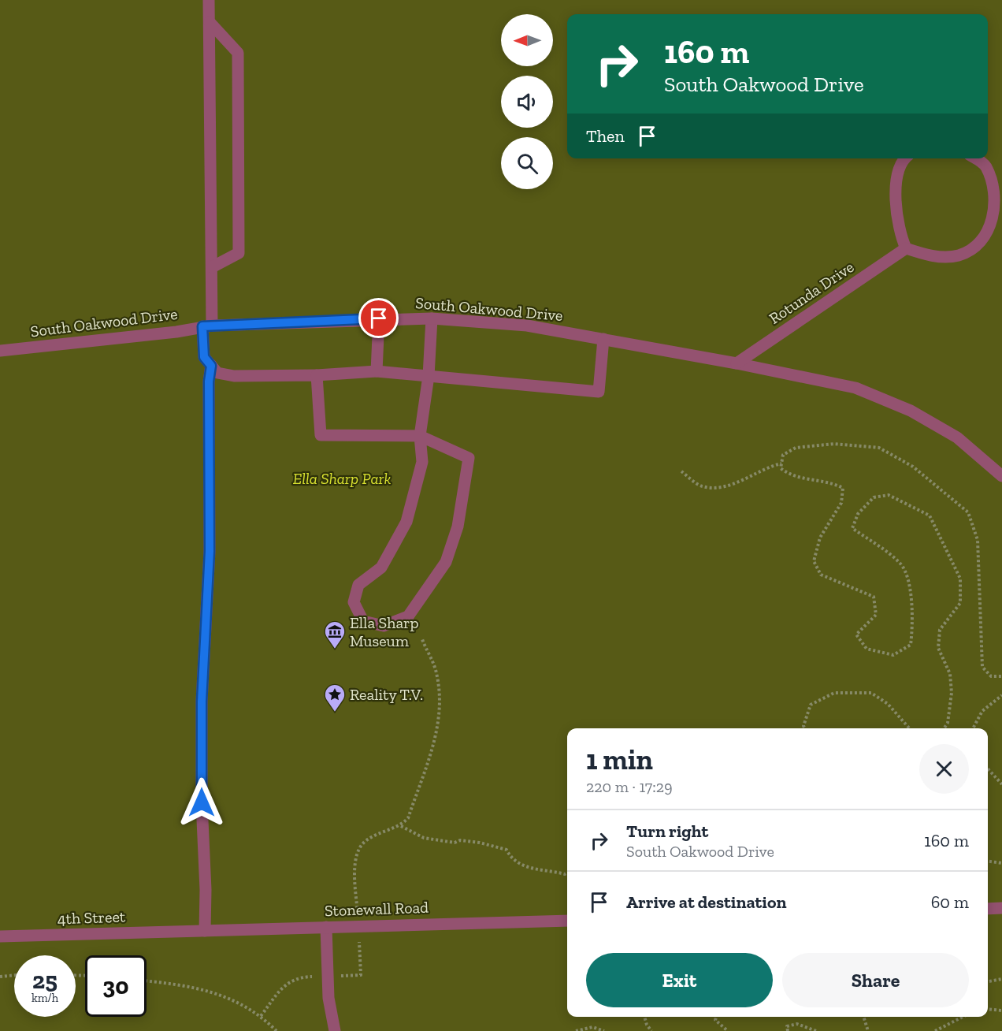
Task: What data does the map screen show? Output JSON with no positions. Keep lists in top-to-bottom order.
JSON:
{
  "streets": {
    "street": [
      "Rotunda Drive",
      "South Oakwood Drive",
      "Stonewall Road",
      "4th Street"
    ]
  },
  "crossings": [
    ["Rotunda Drive", "South Oakwood Drive"],
    ["Stonewall Road", "4th Street"]
  ],
  "parks": ["Ella Sharp Park"],
  "places": {
    "museum": ["Ella Sharp Museum"],
    "place": ["Reality T.V."]
  },
  "north": "left",
  "page": {
    "turn": ["160 m", "South Oakwood Drive"],
    "then": "Then",
    "heading": ["1 min", "220 m · 17:29"],
    "list": [
      {
        "name": "Turn right",
        "note": "South Oakwood Drive",
        "value": "160 m"
      },
      {
        "name": "Arrive at destination",
        "value": "60 m"
      }
    ],
    "buttons": ["Exit", "Share"],
    "speed": "25 km/h",
    "limit": "30"
  }
}
